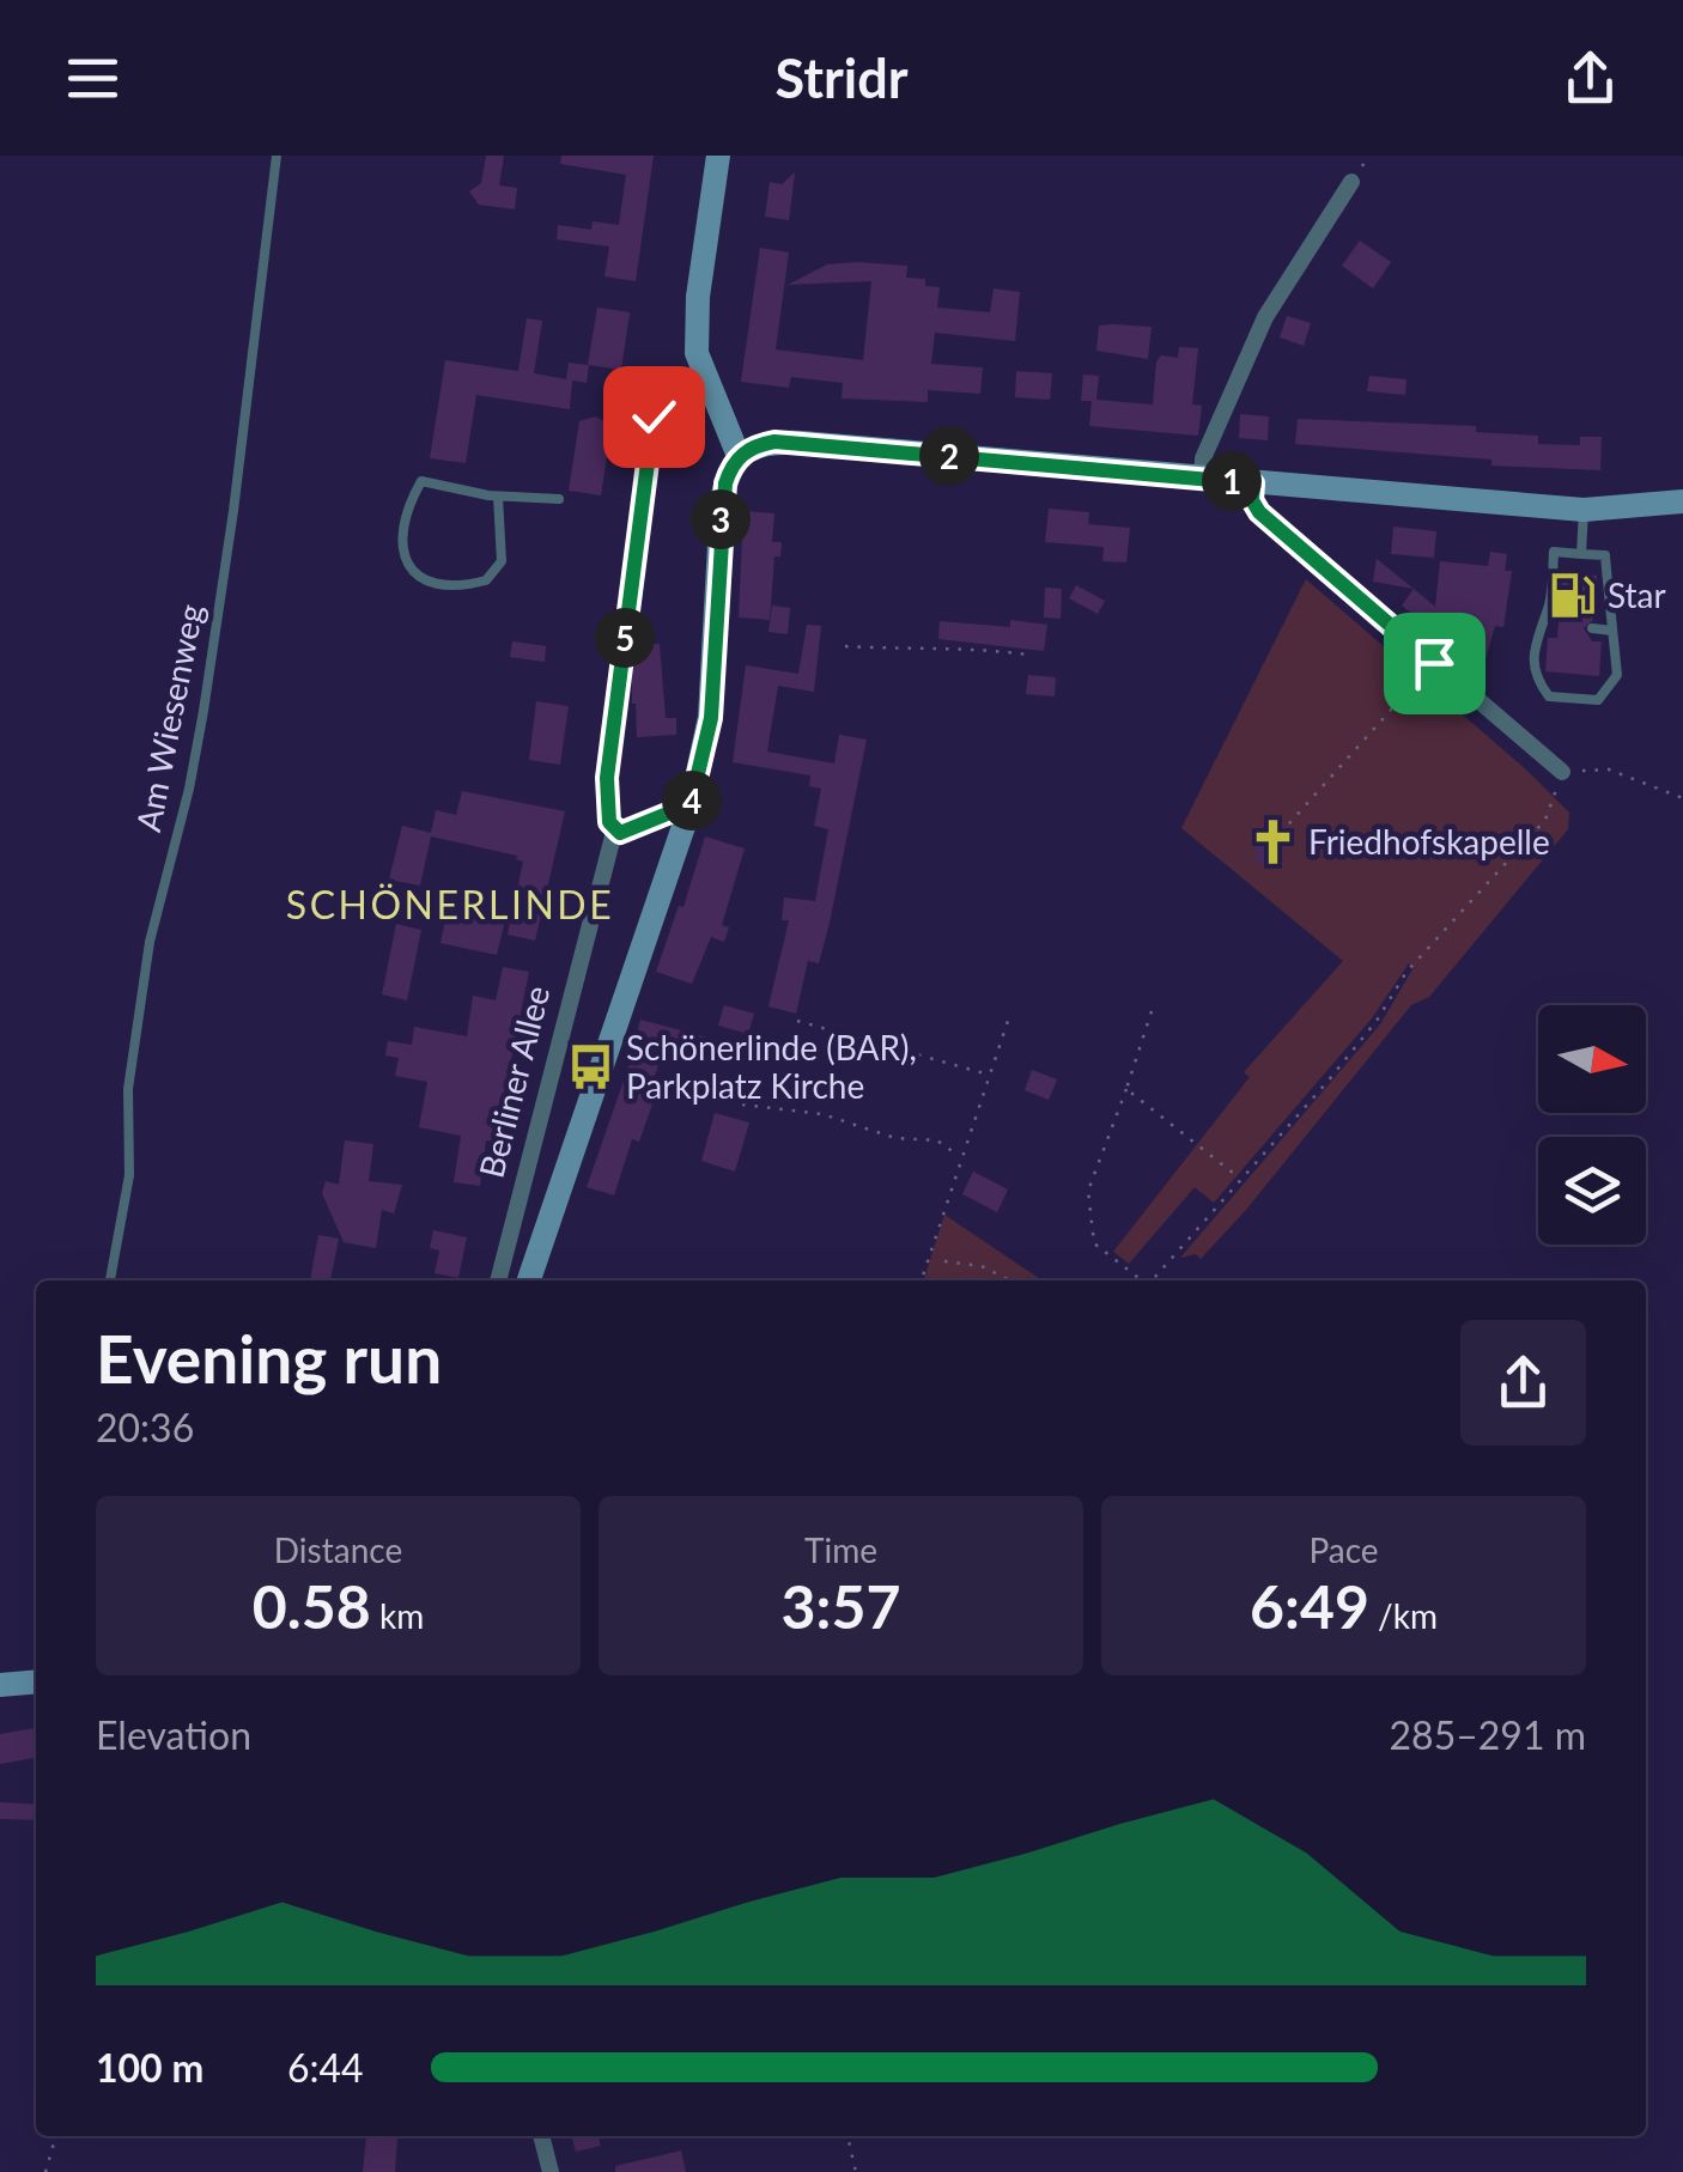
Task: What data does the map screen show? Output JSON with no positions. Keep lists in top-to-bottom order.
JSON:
{
  "streets": {
    "main road": ["Berliner Allee"],
    "lane": ["Am Wiesenweg"]
  },
  "districts": ["SCHÖNERLINDE"],
  "places": {
    "fuel station": ["Star"],
    "church": ["Friedhofskapelle"],
    "bus stop": ["Schönerlinde (BAR), Parkplatz Kirche"]
  },
  "north": "right",
  "page": {
    "header": "Stridr",
    "pins": [
      "2",
      "1",
      "3",
      "5",
      "4"
    ],
    "heading": ["Evening run", "20:36"],
    "stats": [
      ["Distance", "0.58 km"],
      ["Time", "3:57"],
      ["Pace", "6:49 /km"]
    ],
    "chart": ["Elevation", "285–291 m"],
    "list": [
      {
        "name": "100 m",
        "note": "6:44"
      }
    ]
  }
}
